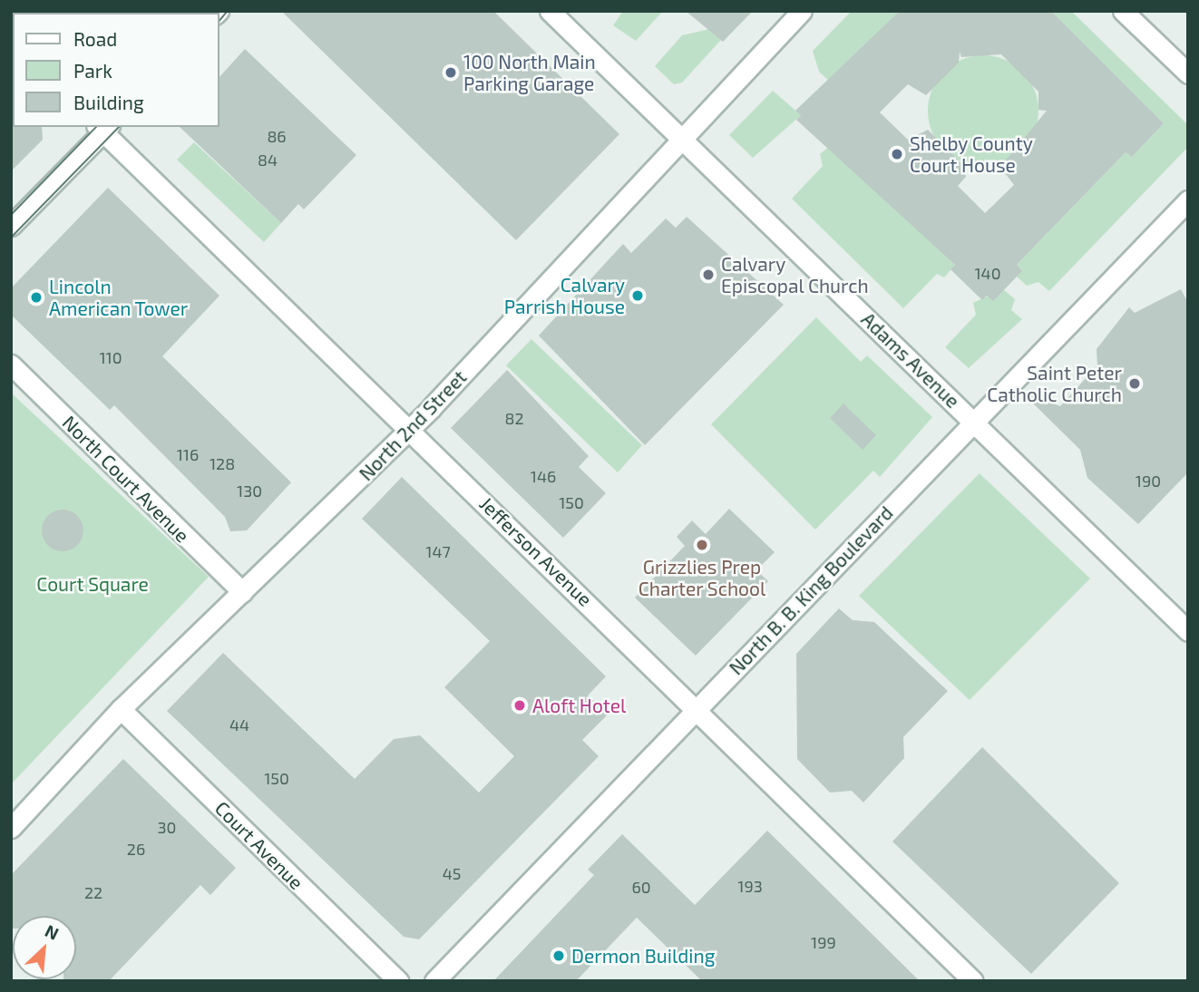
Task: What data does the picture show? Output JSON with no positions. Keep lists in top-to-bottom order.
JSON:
{
  "streets": {
    "main road": [
      "Adams Avenue",
      "North 2nd Street",
      "North Court Avenue",
      "Jefferson Avenue",
      "North B. B. King Boulevard",
      "Court Avenue"
    ]
  },
  "crossings": [
    ["Adams Avenue", "North 2nd Street"],
    ["Adams Avenue", "North B. B. King Boulevard"],
    ["North 2nd Street", "North Court Avenue"],
    ["North 2nd Street", "Jefferson Avenue"],
    ["North 2nd Street", "Court Avenue"],
    ["Jefferson Avenue", "North B. B. King Boulevard"]
  ],
  "parks": ["Court Square"],
  "places": [
    "100 North Main Parking Garage",
    "Shelby County Court House",
    "Calvary Episcopal Church",
    "Calvary Parrish House",
    "Lincoln American Tower",
    "Saint Peter Catholic Church",
    "Grizzlies Prep Charter School",
    "Aloft Hotel",
    "Dermon Building"
  ],
  "house_numbers": [
    "86",
    "84",
    "140",
    "110",
    "82",
    "116",
    "128",
    "146",
    "190",
    "130",
    "150",
    "147",
    "44",
    "150",
    "30",
    "26",
    "45",
    "193",
    "60",
    "22",
    "199"
  ],
  "legend": ["Road", "Park", "Building"],
  "north": "top right"
}
